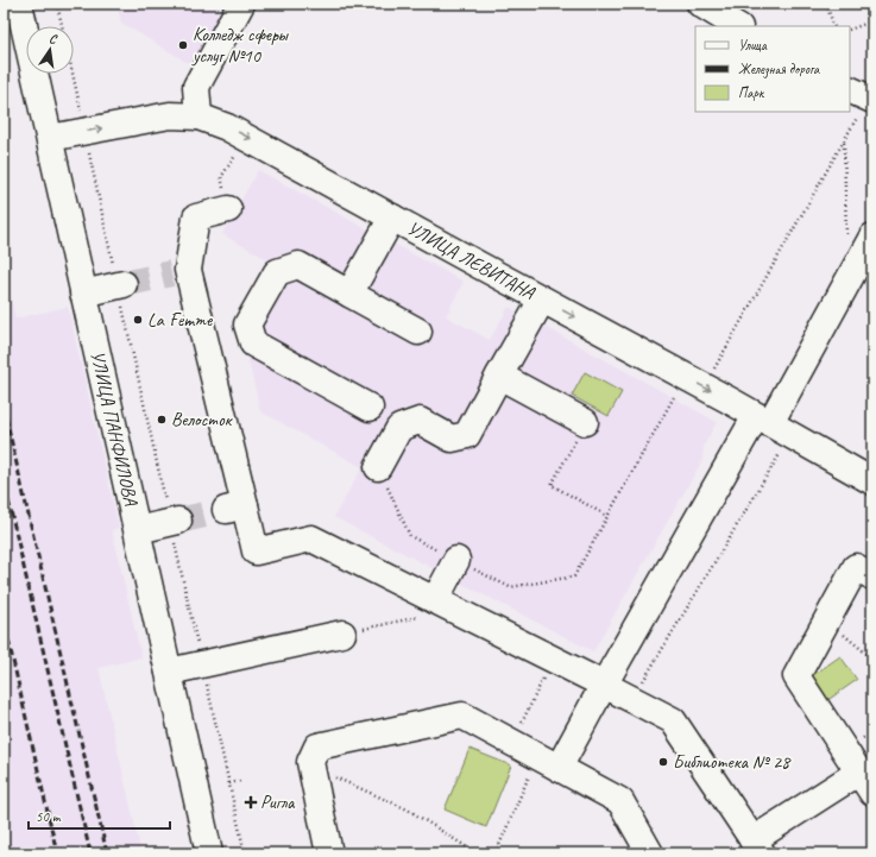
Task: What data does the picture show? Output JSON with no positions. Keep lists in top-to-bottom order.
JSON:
{
  "streets": {
    "street": ["УЛИЦА ЛЕВИТАНА", "УЛИЦА ПАНФИЛОВА"]
  },
  "crossings": [
    ["УЛИЦА ЛЕВИТАНА", "УЛИЦА ПАНФИЛОВА"]
  ],
  "one_way": ["УЛИЦА ЛЕВИТАНА"],
  "places": {
    "other": [
      "Колледж сферы услуг №10",
      "La Femme",
      "Велосток",
      "Библиотека № 28"
    ],
    "health": ["Ригла"]
  },
  "legend": ["Улица", "Железная дорога", "Парк"],
  "scale_bar": "50 m",
  "north": "top"
}
